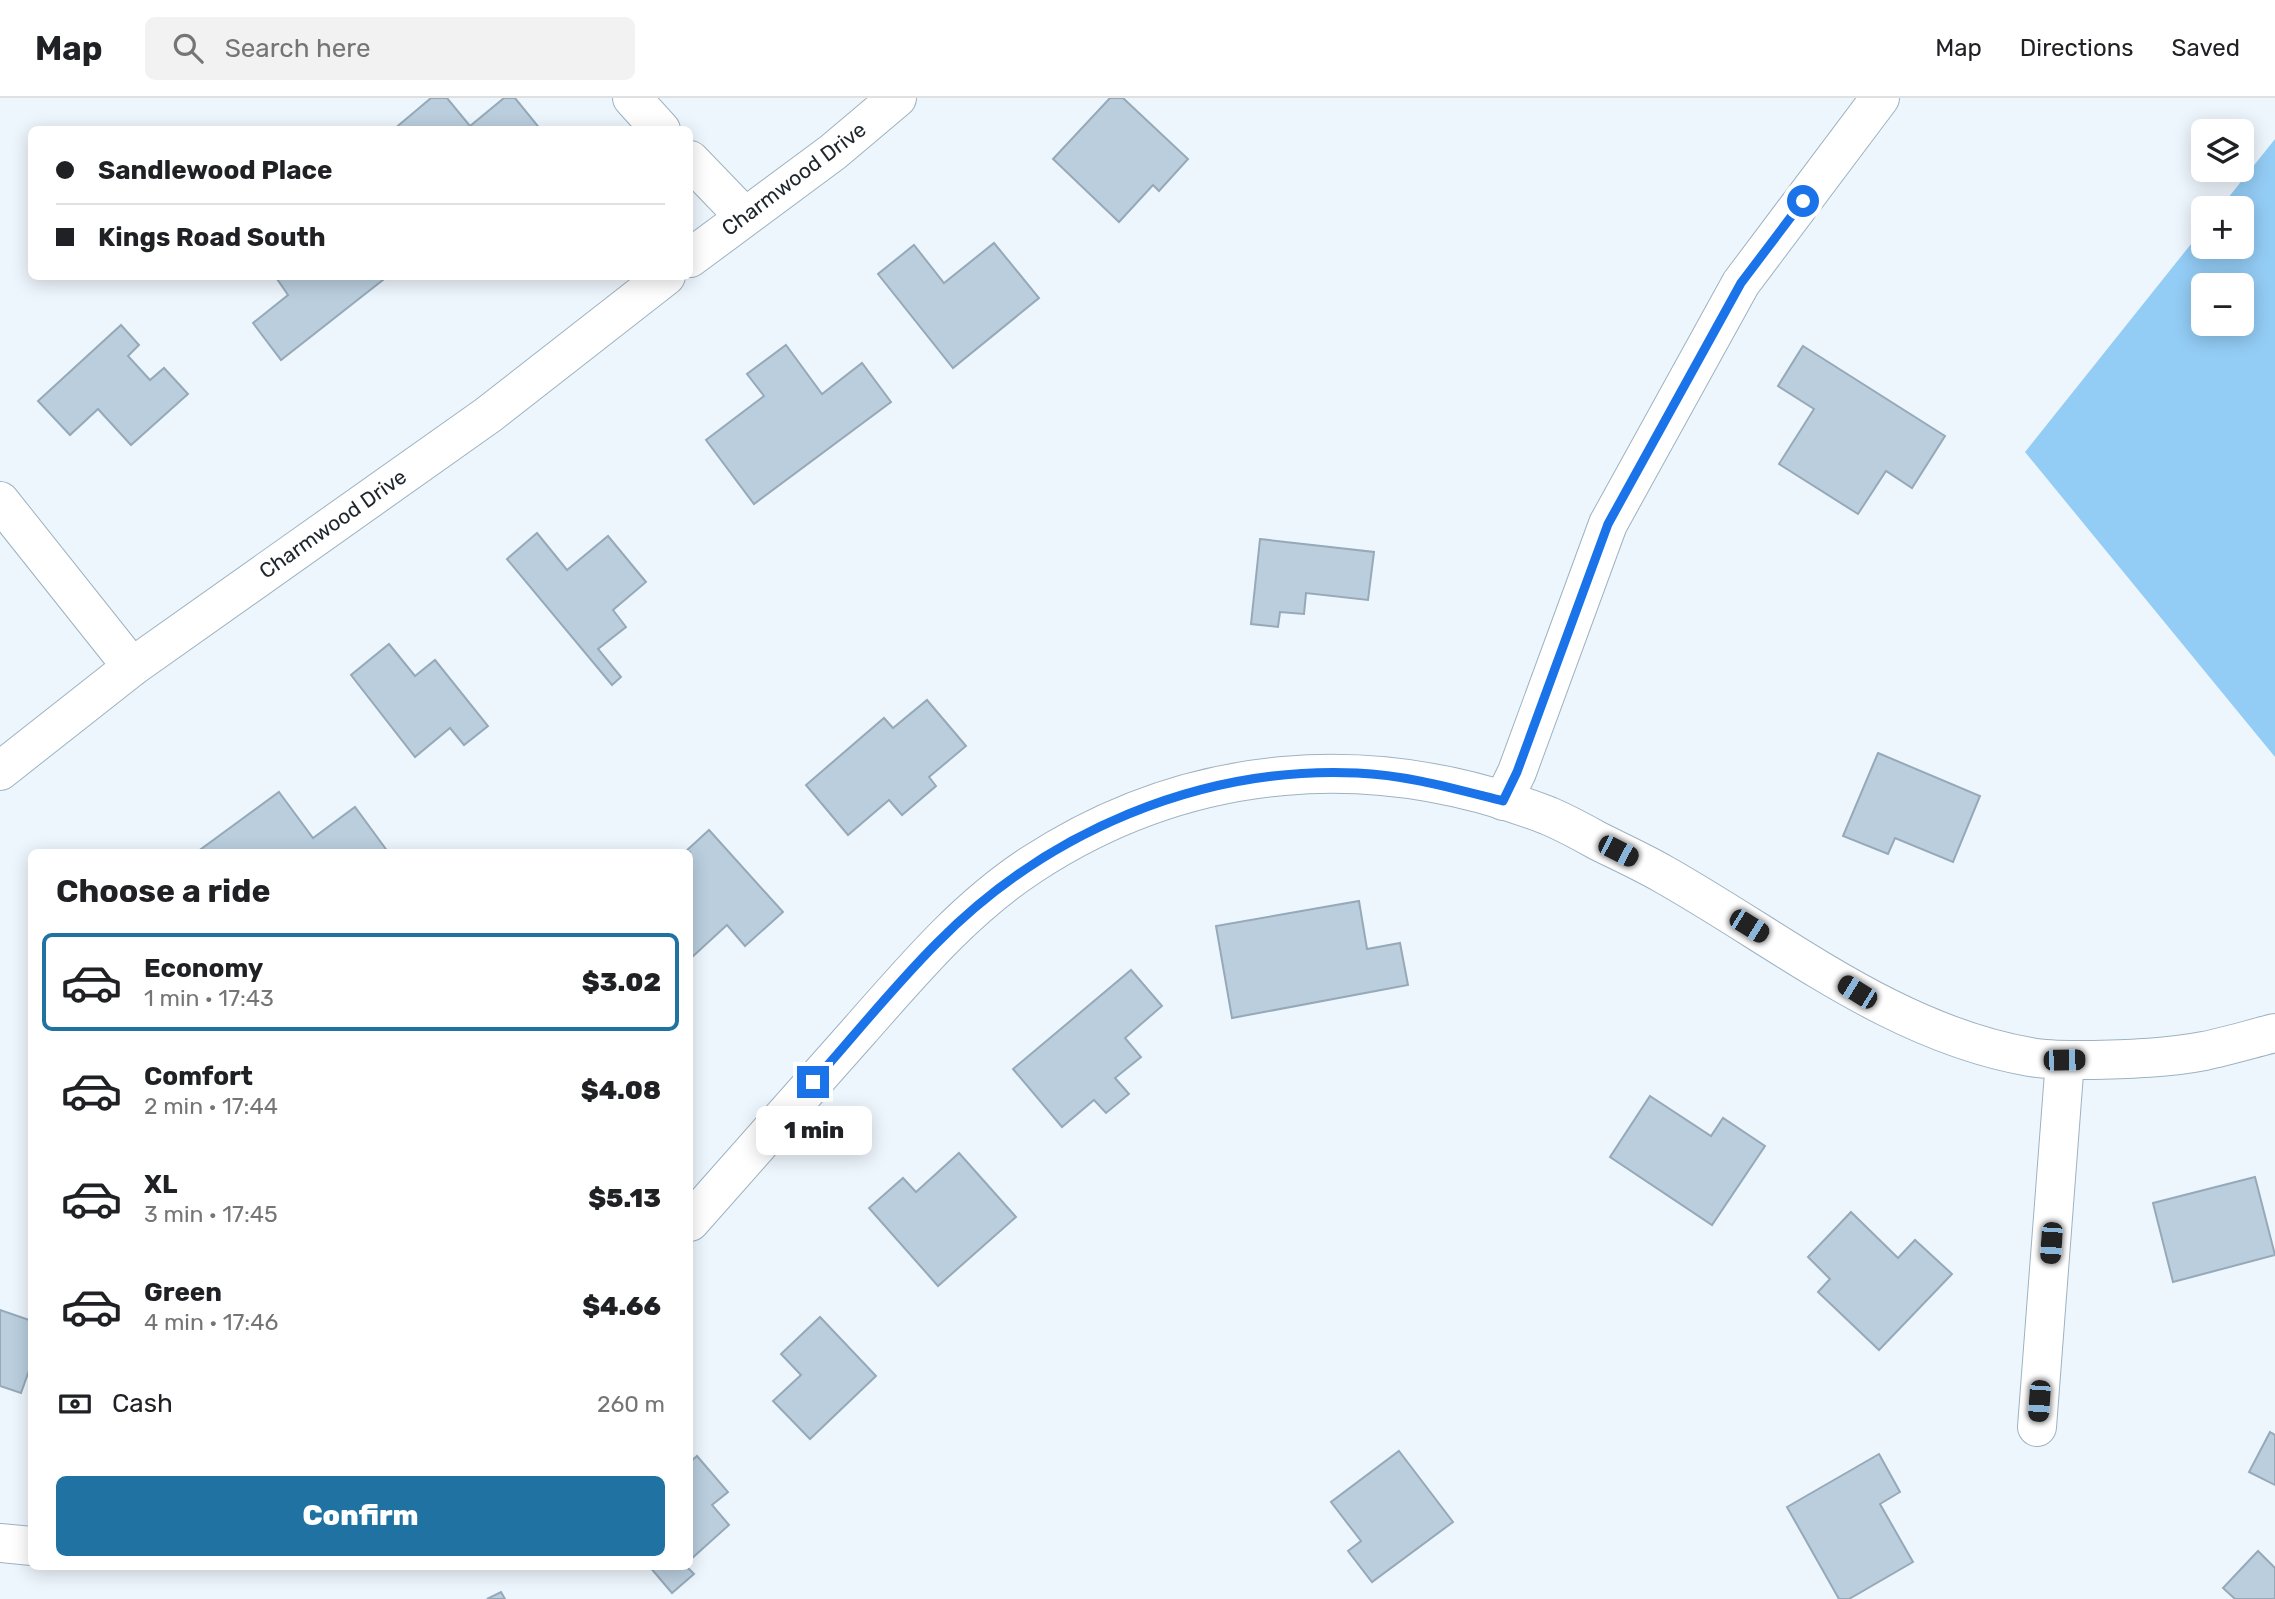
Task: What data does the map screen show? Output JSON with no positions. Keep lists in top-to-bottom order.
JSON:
{
  "streets": {
    "street": ["Charmwood Drive"]
  },
  "page": {
    "header": "Map",
    "search": "Search here",
    "nav": ["Map", "Directions", "Saved"],
    "map_buttons": ["+", "−"],
    "banner": ["Sandlewood Place", "Kings Road South"],
    "heading": "Choose a ride",
    "list": [
      {
        "name": "Economy",
        "note": "1 min · 17:43",
        "value": "$3.02"
      },
      {
        "name": "Comfort",
        "note": "2 min · 17:44",
        "value": "$4.08"
      },
      {
        "name": "XL",
        "note": "3 min · 17:45",
        "value": "$5.13"
      },
      {
        "name": "Green",
        "note": "4 min · 17:46",
        "value": "$4.66"
      }
    ],
    "bubble": "1 min",
    "pay": ["Cash", "260 m"],
    "buttons": "Confirm"
  }
}
